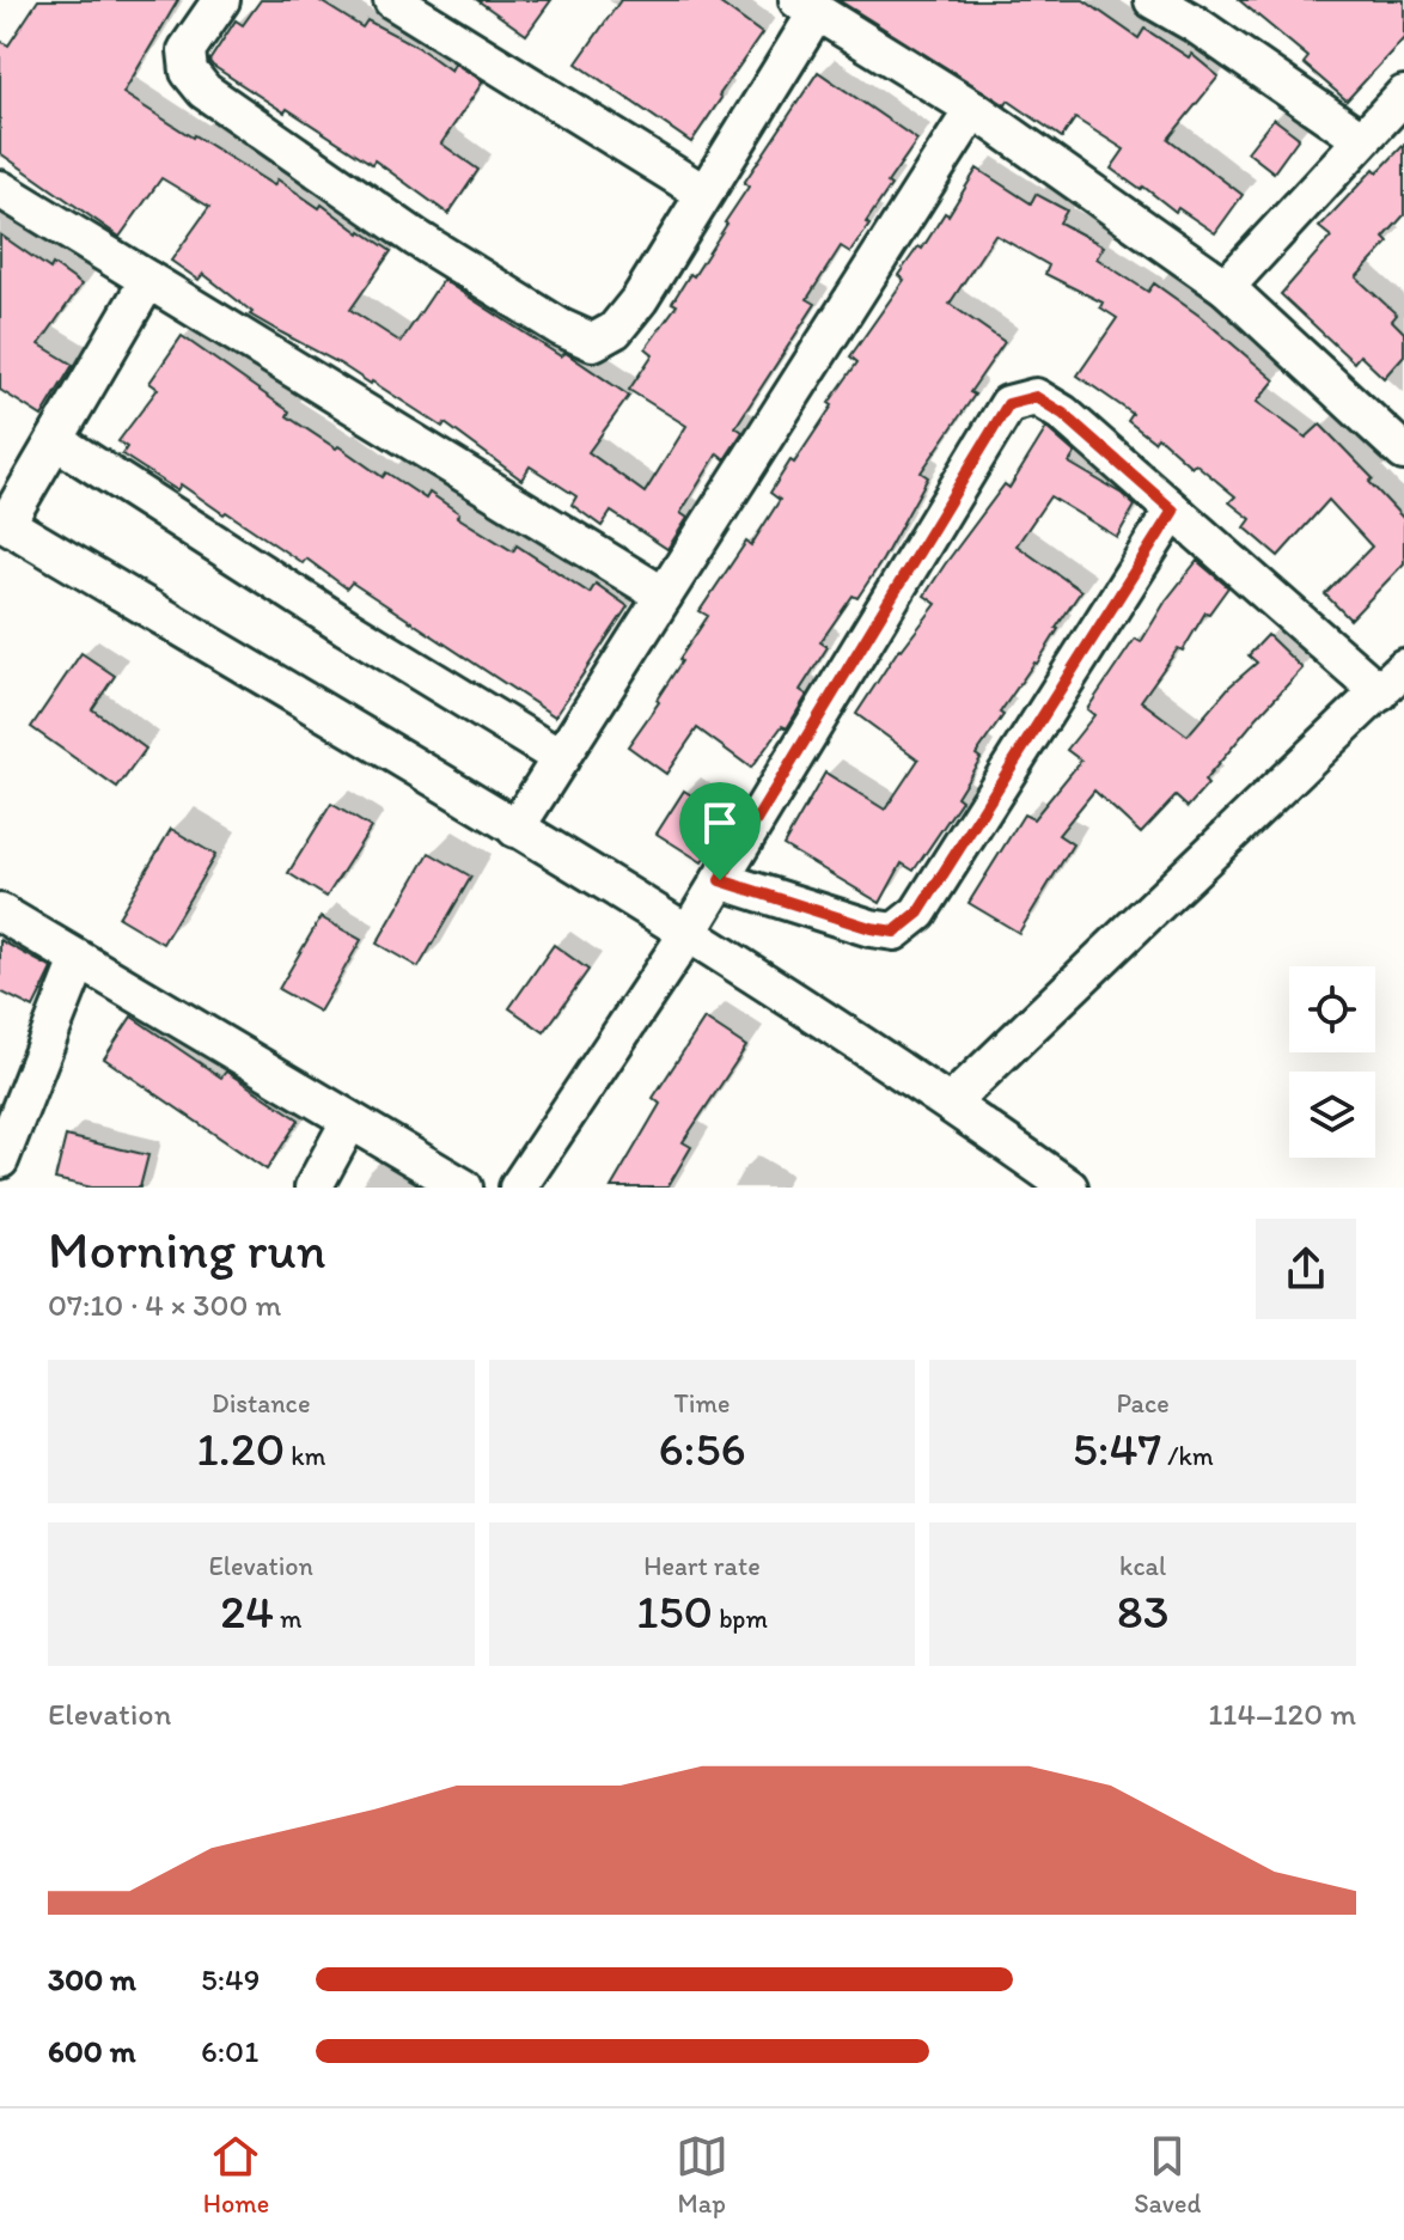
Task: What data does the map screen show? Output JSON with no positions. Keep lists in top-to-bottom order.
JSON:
{
  "page": {
    "heading": ["Morning run", "07:10 · 4 × 300 m"],
    "stats": [
      ["Distance", "1.20 km"],
      ["Time", "6:56"],
      ["Pace", "5:47 /km"],
      ["Elevation", "24 m"],
      ["Heart rate", "150 bpm"],
      ["kcal", "83"]
    ],
    "chart": ["Elevation", "114–120 m"],
    "list": [
      {
        "name": "300 m",
        "note": "5:49"
      },
      {
        "name": "600 m",
        "note": "6:01"
      }
    ],
    "tabs": ["Home", "Map", "Saved"]
  }
}
